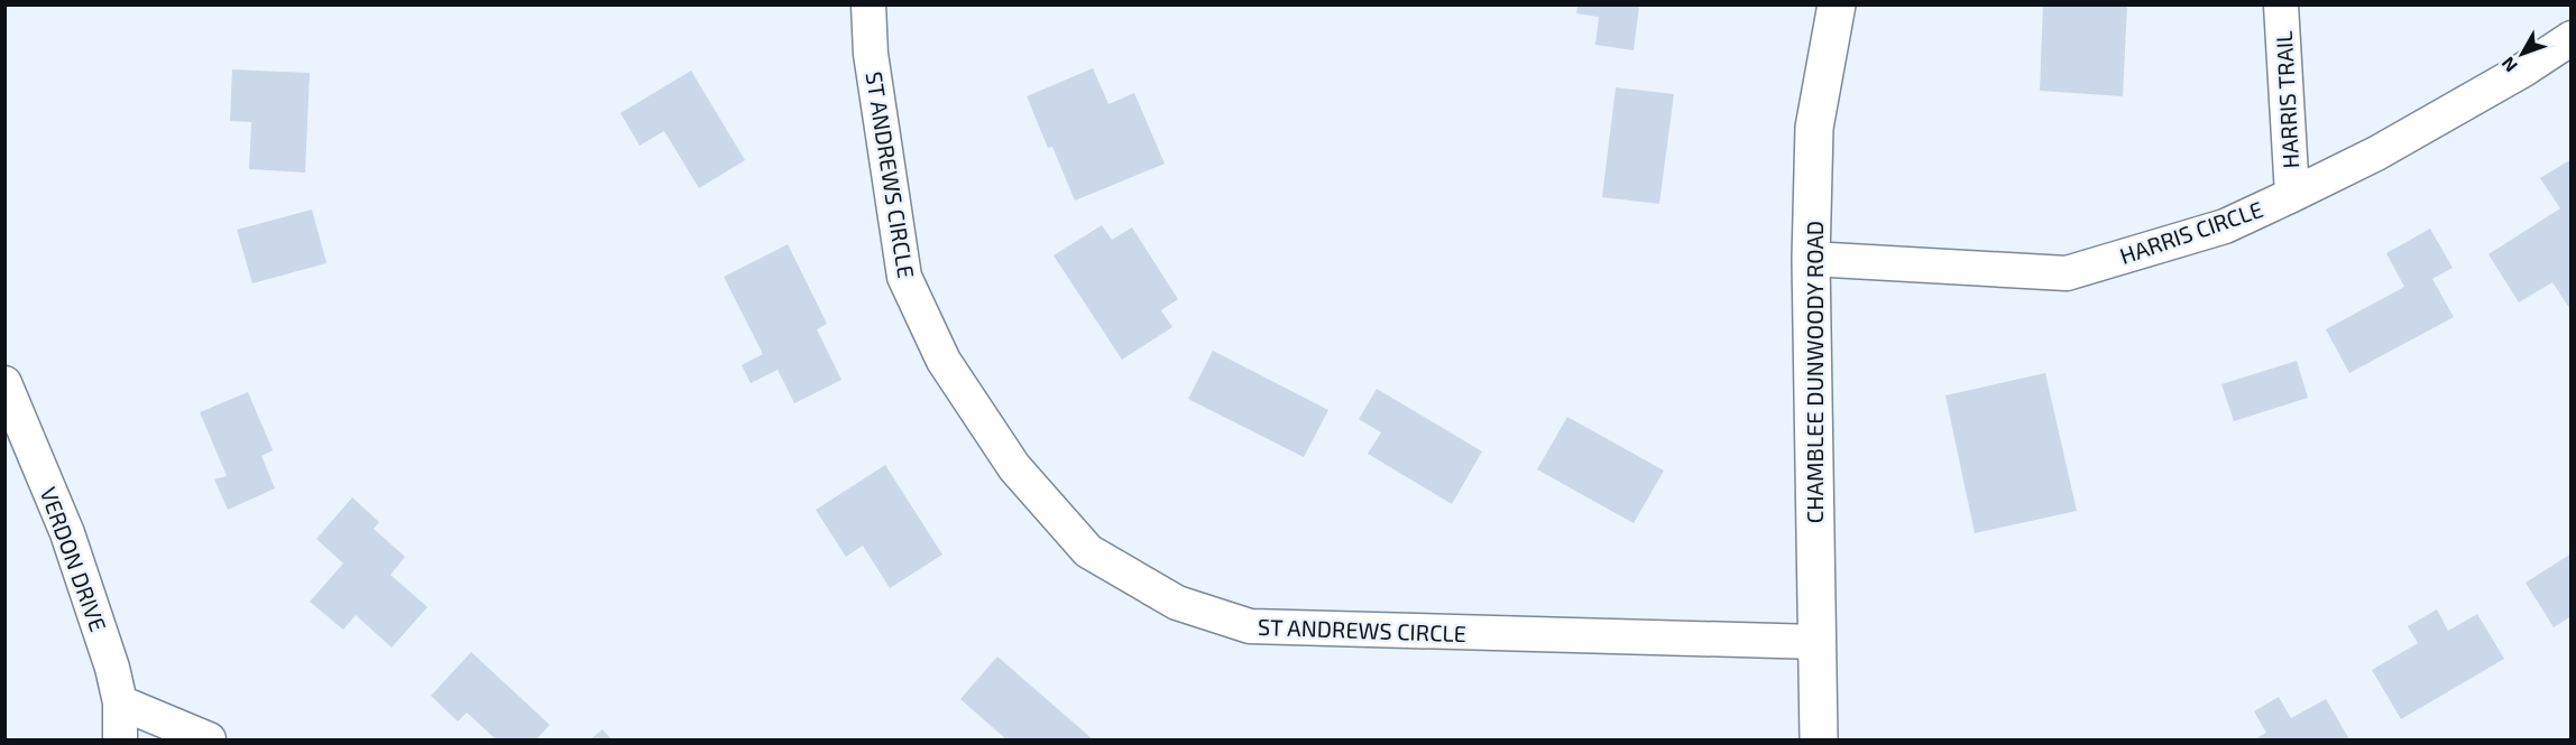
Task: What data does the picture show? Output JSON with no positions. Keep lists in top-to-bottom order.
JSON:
{
  "streets": {
    "street": [
      "HARRIS TRAIL",
      "ST ANDREWS CIRCLE",
      "HARRIS CIRCLE",
      "CHAMBLEE DUNWOODY ROAD",
      "VERDON DRIVE"
    ]
  },
  "crossings": [
    ["HARRIS TRAIL", "HARRIS CIRCLE"],
    ["ST ANDREWS CIRCLE", "CHAMBLEE DUNWOODY ROAD"],
    ["HARRIS CIRCLE", "CHAMBLEE DUNWOODY ROAD"]
  ],
  "north": "bottom left"
}
